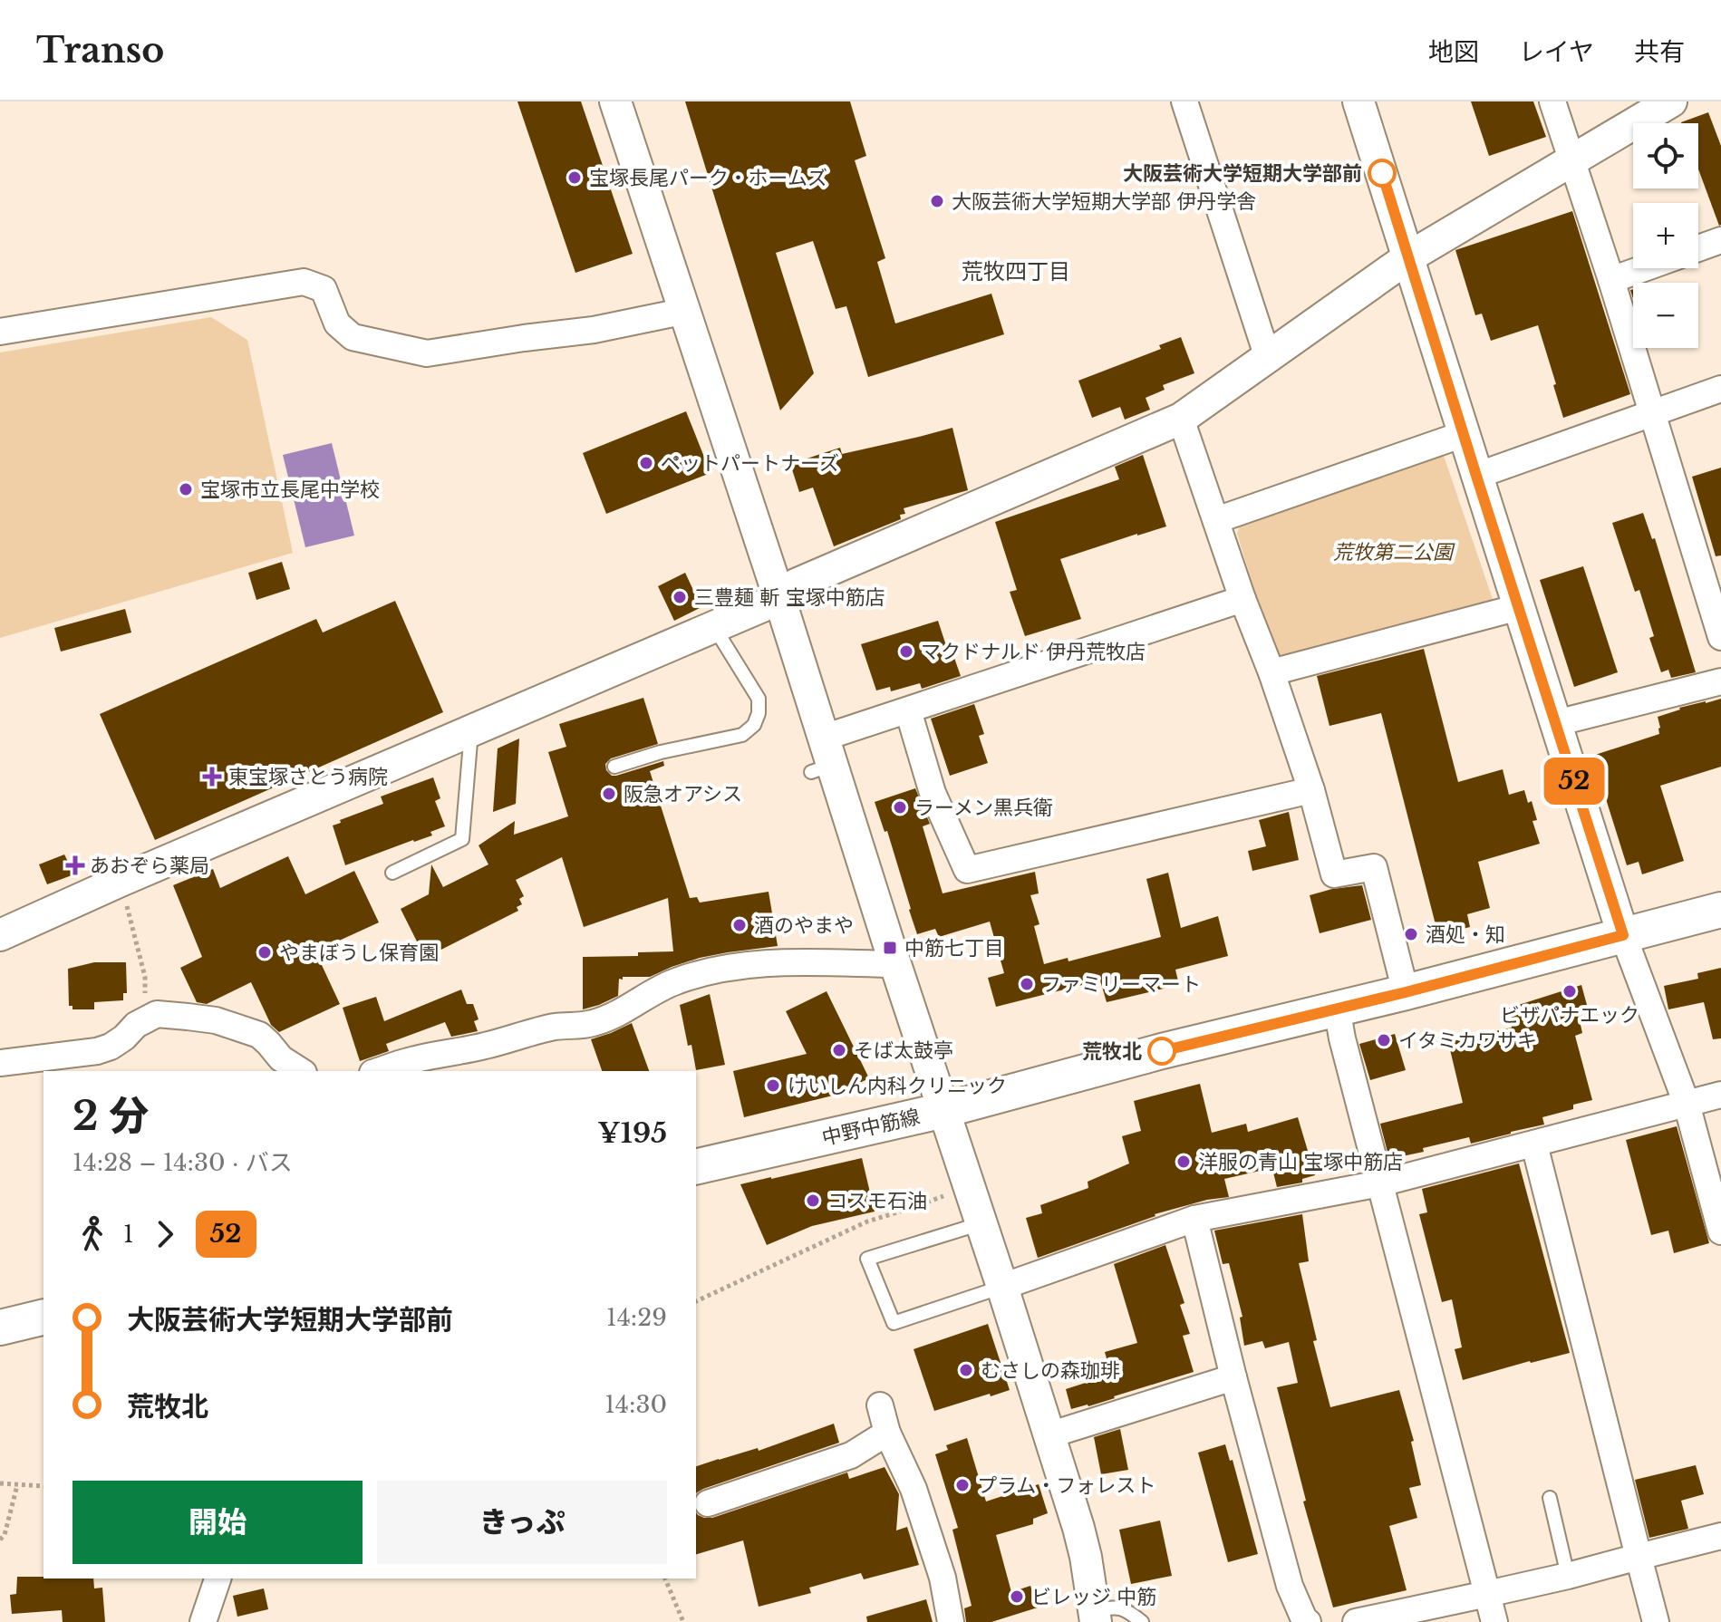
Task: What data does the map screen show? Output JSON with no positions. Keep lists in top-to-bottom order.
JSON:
{
  "streets": {
    "main road": ["中野中筋線"]
  },
  "districts": ["荒牧四丁目"],
  "parks": ["荒牧第二公園"],
  "places": {
    "other": [
      "大阪芸術大学短期大学部前",
      "宝塚長尾パーク・ホームズ",
      "大阪芸術大学短期大学部 伊丹学舎",
      "ペットパートナーズ",
      "宝塚市立長尾中学校",
      "三豊麺 斬 宝塚中筋店",
      "マクドナルド 伊丹荒牧店",
      "阪急オアシス",
      "ラーメン黒兵衛",
      "酒のやまや",
      "酒処・知",
      "やまぼうし保育園",
      "ファミリーマート",
      "ビザパナエック",
      "イタミカワサキ",
      "そば太鼓亭",
      "荒牧北",
      "けいしん内科クリニック",
      "洋服の青山 宝塚中筋店",
      "コスモ石油",
      "むさしの森珈琲",
      "プラム・フォレスト",
      "ビレッジ 中筋"
    ],
    "health": ["東宝塚さとう病院", "あおぞら薬局"],
    "transit": ["中筋七丁目"]
  },
  "lines": ["bus line 52"],
  "page": {
    "header": "Transo",
    "nav": ["地図", "レイヤ", "共有"],
    "on_map": "52",
    "map_buttons": ["+", "−"],
    "heading": ["2 分", "14:28 – 14:30 · バス", "¥195"],
    "legs": ["1", "52"],
    "list": [
      {
        "name": "大阪芸術大学短期大学部前",
        "value": "14:29"
      },
      {
        "name": "荒牧北",
        "value": "14:30"
      }
    ],
    "buttons": ["開始", "きっぷ"]
  }
}
